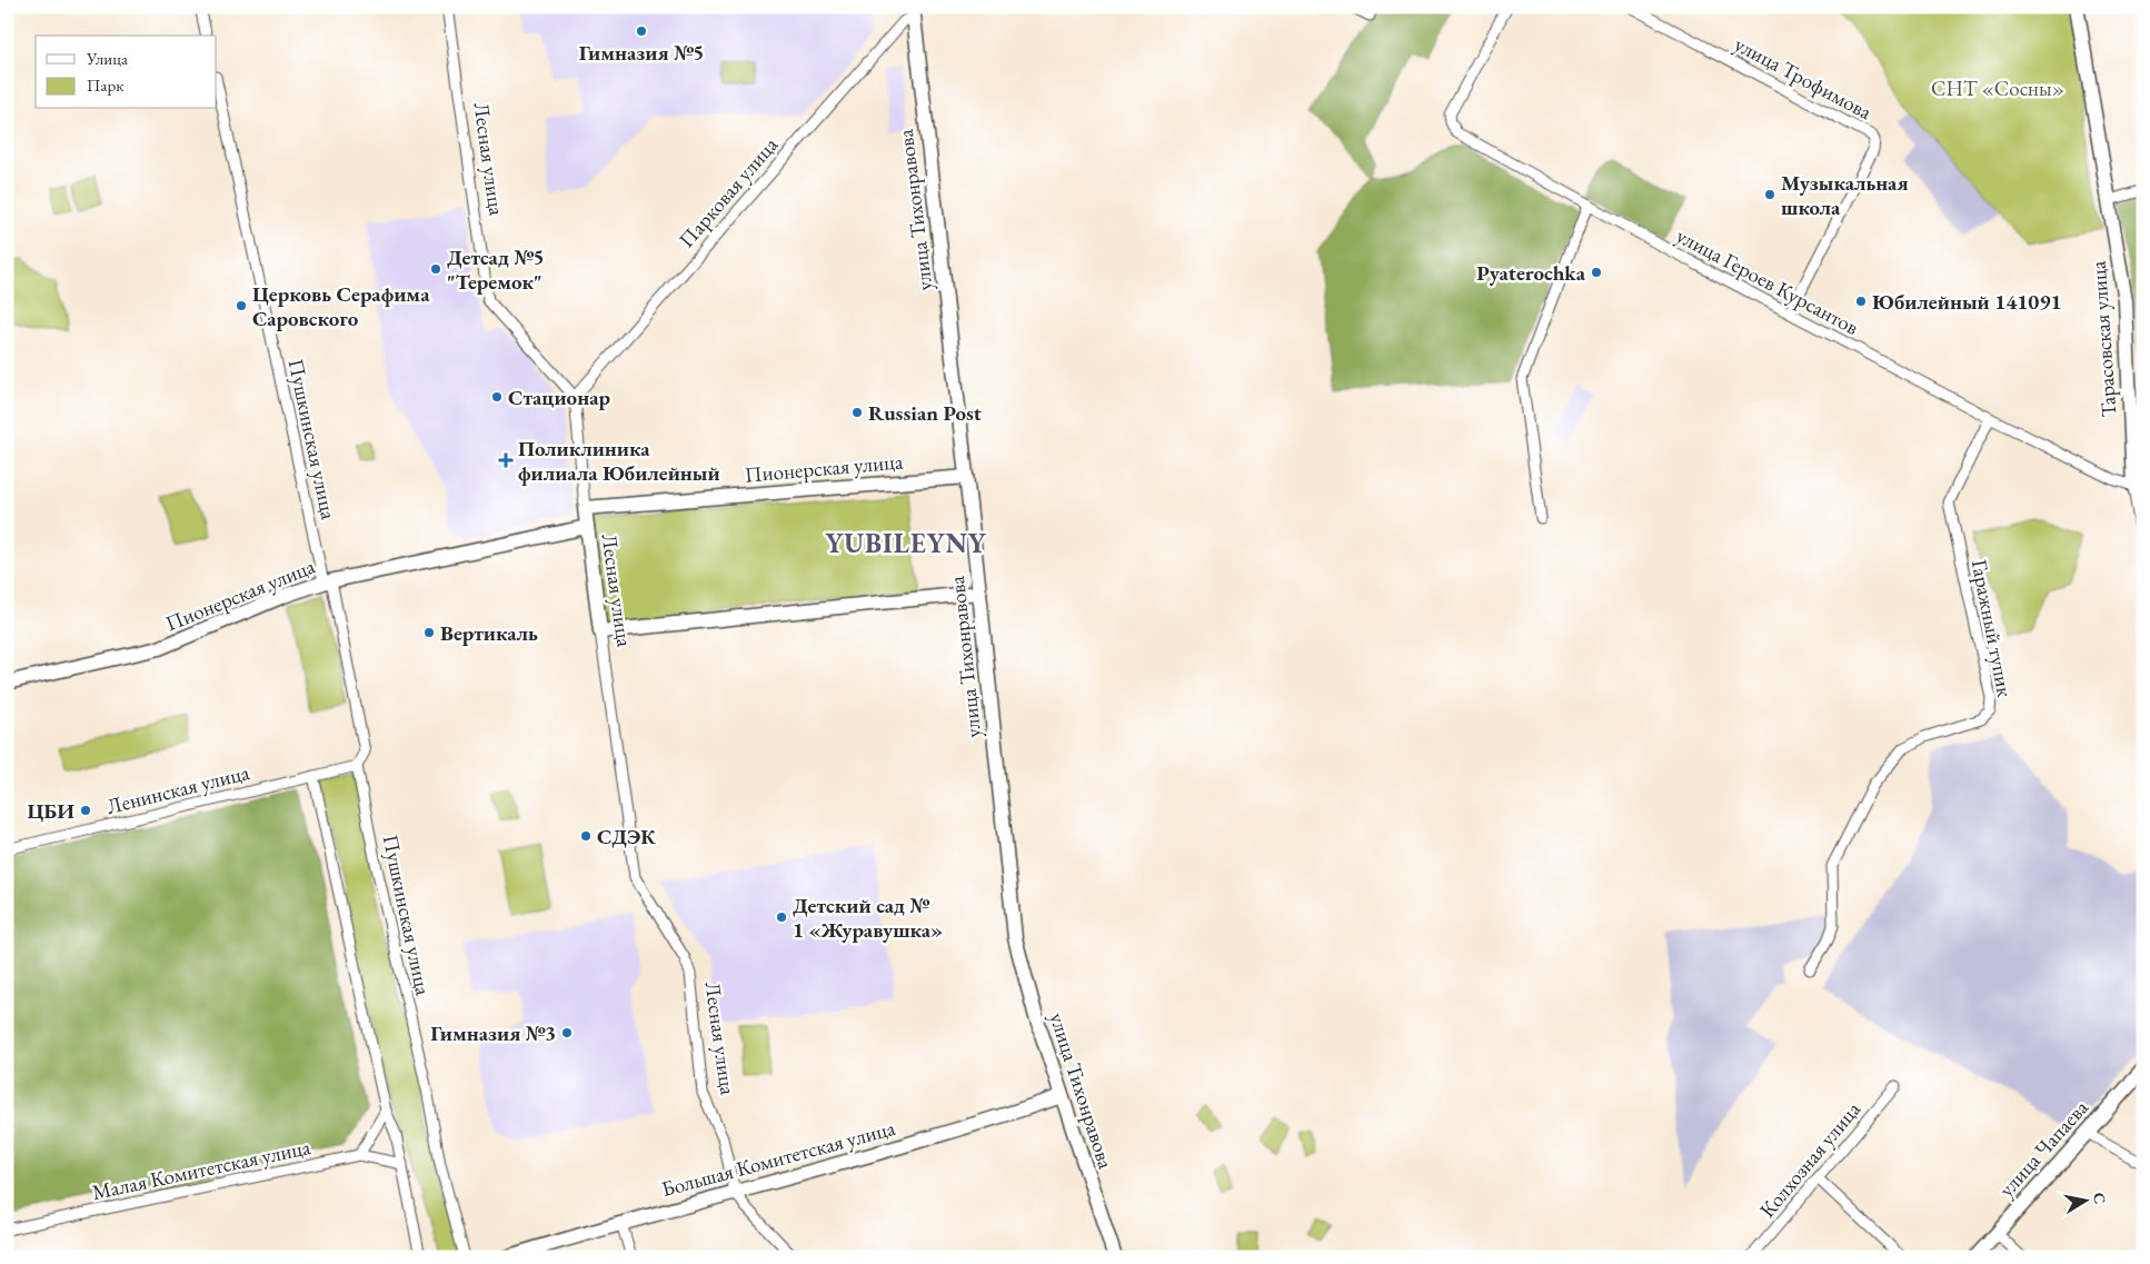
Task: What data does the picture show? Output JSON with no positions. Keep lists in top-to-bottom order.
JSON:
{
  "streets": {
    "street": [
      "улица Трофимова",
      "Лесная улица",
      "Парковая улица",
      "улица Тихонравова",
      "улица Героев Курсантов",
      "Тарасовская улица",
      "Пушкинская улица",
      "Пионерская улица",
      "Гаражный тупик",
      "Ленинская улица",
      "улица Чапаева",
      "Большая Комитетская улица",
      "Колхозная улица",
      "Малая Комитетская улица"
    ]
  },
  "crossings": [
    ["улица Трофимова", "улица Героев Курсантов"],
    ["Лесная улица", "Парковая улица"],
    ["Лесная улица", "Пионерская улица"],
    ["Лесная улица", "Большая Комитетская улица"],
    ["Парковая улица", "улица Тихонравова"],
    ["улица Тихонравова", "Пионерская улица"],
    ["улица Тихонравова", "Большая Комитетская улица"],
    ["улица Героев Курсантов", "Тарасовская улица"],
    ["улица Героев Курсантов", "Гаражный тупик"],
    ["Пушкинская улица", "Пионерская улица"],
    ["Пушкинская улица", "Ленинская улица"]
  ],
  "districts": ["YUBILEYNY"],
  "parks": ["СНТ «Сосны»"],
  "places": {
    "other": [
      "Гимназия №5",
      "Музыкальная школа",
      "Детсад №5 \"Теремок\"",
      "Pyaterochka",
      "Юбилейный 141091",
      "Церковь Серафима Саровского",
      "Стационар",
      "Russian Post",
      "Вертикаль",
      "ЦБИ",
      "СДЭК",
      "Детский сад № 1 «Журавушка»",
      "Гимназия №3"
    ],
    "health": ["Поликлиника филиала Юбилейный"]
  },
  "legend": ["Улица", "Парк"],
  "north": "right"
}
